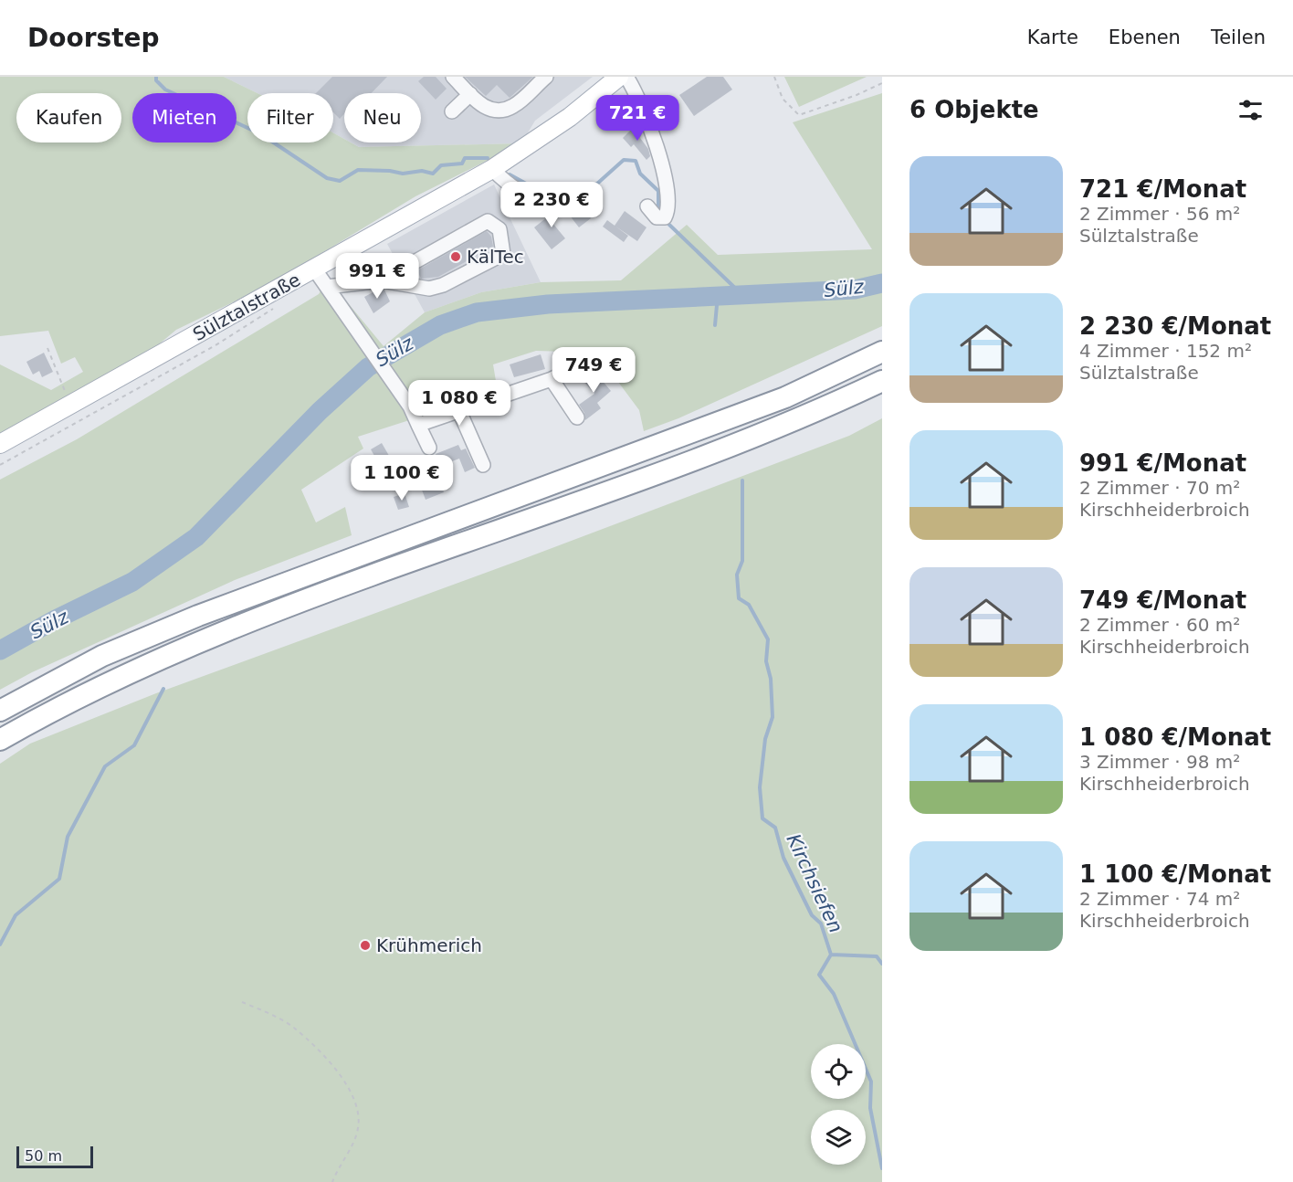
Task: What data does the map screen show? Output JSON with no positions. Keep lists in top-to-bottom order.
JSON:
{
  "streets": {
    "main road": ["Sülztalstraße"]
  },
  "water": ["Sülz", "Kirchsiefen"],
  "places": ["KälTec", "Krühmerich"],
  "scale_bar": "50 m",
  "page": {
    "header": "Doorstep",
    "nav": ["Karte", "Ebenen", "Teilen"],
    "heading": "6 Objekte",
    "chip": [
      "Kaufen",
      "Mieten",
      "Filter",
      "Neu"
    ],
    "price": [
      "721 €",
      "2 230 €",
      "991 €",
      "749 €",
      "1 080 €",
      "1 100 €"
    ],
    "list": [
      {
        "name": "721 €/Monat",
        "note": "2 Zimmer · 56 m² · Sülztalstraße"
      },
      {
        "name": "2 230 €/Monat",
        "note": "4 Zimmer · 152 m² · Sülztalstraße"
      },
      {
        "name": "991 €/Monat",
        "note": "2 Zimmer · 70 m² · Kirschheiderbroich"
      },
      {
        "name": "749 €/Monat",
        "note": "2 Zimmer · 60 m² · Kirschheiderbroich"
      },
      {
        "name": "1 080 €/Monat",
        "note": "3 Zimmer · 98 m² · Kirschheiderbroich"
      },
      {
        "name": "1 100 €/Monat",
        "note": "2 Zimmer · 74 m² · Kirschheiderbroich"
      }
    ],
    "scale": "50 m"
  }
}
